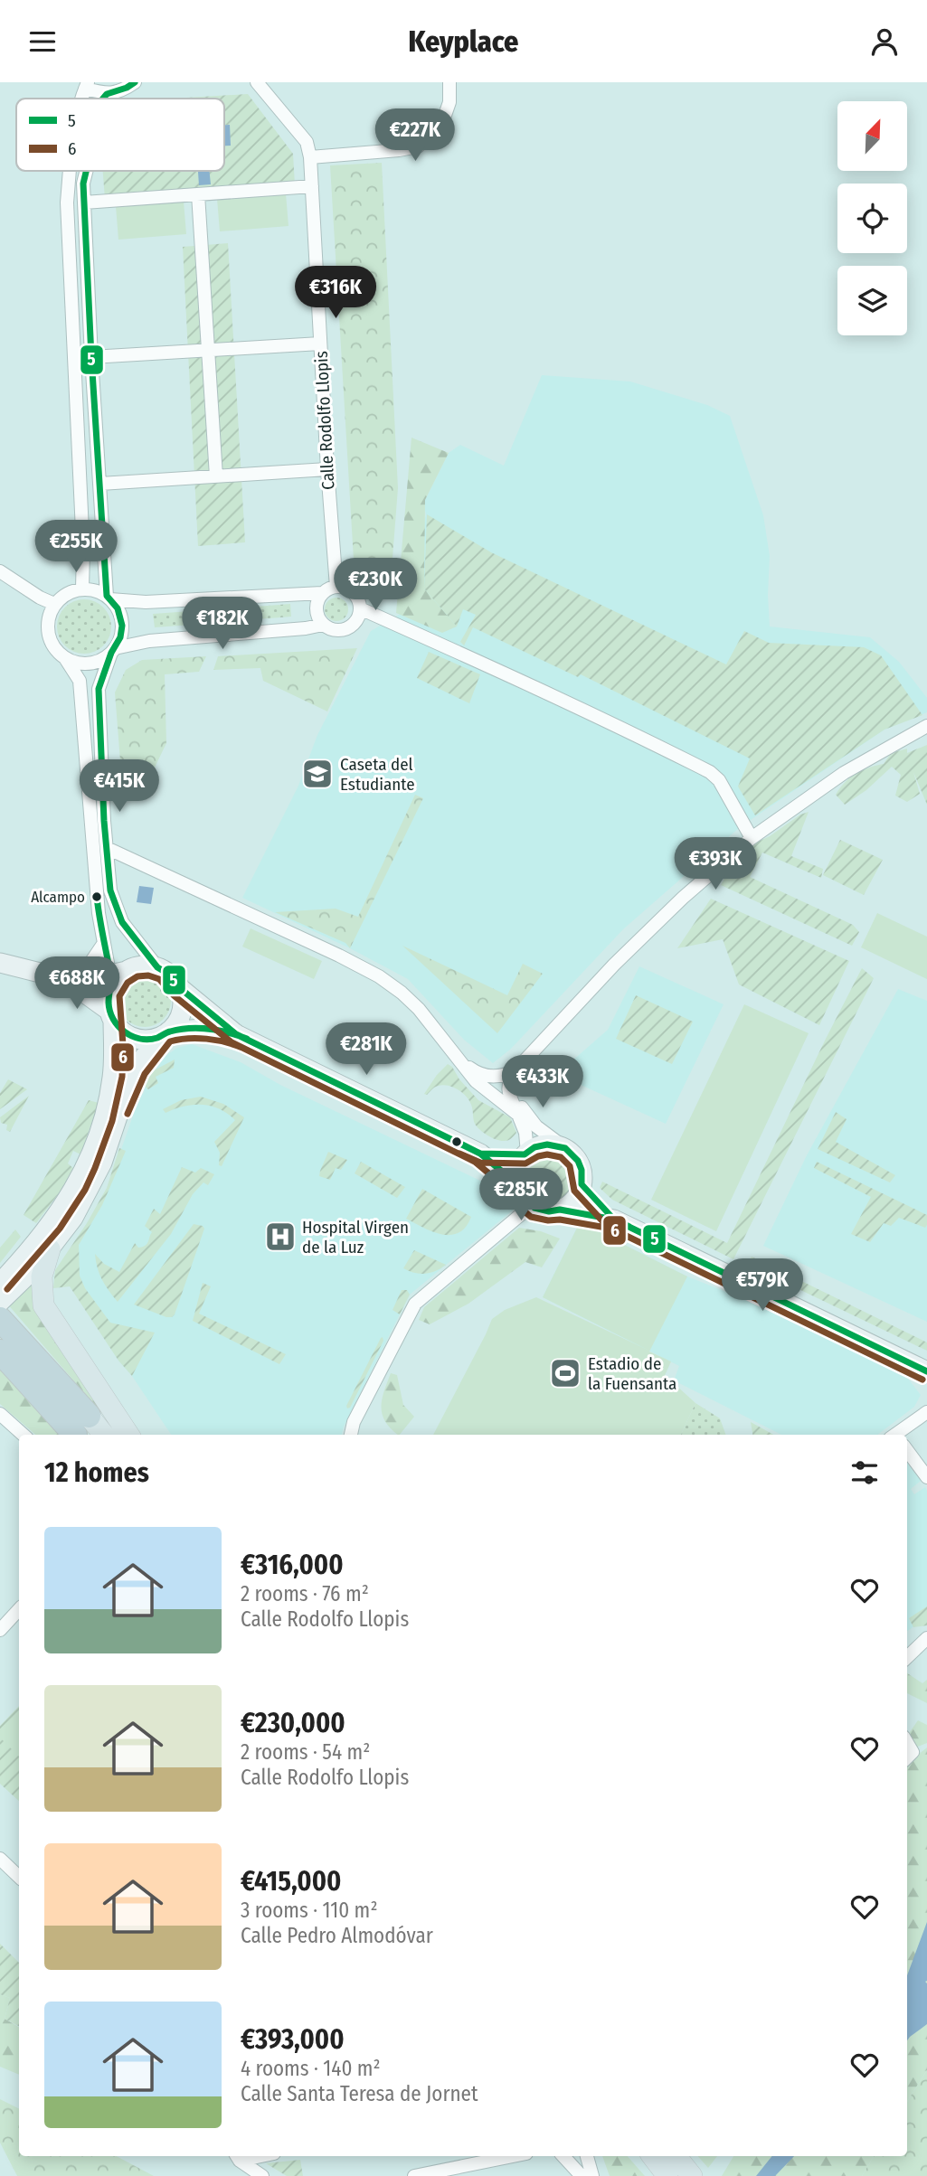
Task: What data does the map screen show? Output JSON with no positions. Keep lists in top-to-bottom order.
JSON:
{
  "streets": {
    "street": ["Calle Rodolfo Llopis"]
  },
  "places": {
    "school or university": ["Caseta del Estudiante"],
    "other": ["Alcampo"],
    "hospital": ["Hospital Virgen de la Luz"],
    "sports": ["Estadio de la Fuensanta"]
  },
  "lines": ["transit line 5", "transit line 6"],
  "legend": ["5", "6"],
  "north": "top right",
  "page": {
    "header": "Keyplace",
    "price": [
      "€227K",
      "€316K",
      "€255K",
      "€230K",
      "€182K",
      "€415K",
      "€393K",
      "€688K",
      "€281K",
      "€433K",
      "€285K",
      "€579K"
    ],
    "heading": "12 homes",
    "list": [
      {
        "name": "€316,000",
        "note": "2 rooms · 76 m² · Calle Rodolfo Llopis"
      },
      {
        "name": "€230,000",
        "note": "2 rooms · 54 m² · Calle Rodolfo Llopis"
      },
      {
        "name": "€415,000",
        "note": "3 rooms · 110 m² · Calle Pedro Almodóvar"
      },
      {
        "name": "€393,000",
        "note": "4 rooms · 140 m² · Calle Santa Teresa de Jornet"
      }
    ]
  }
}
